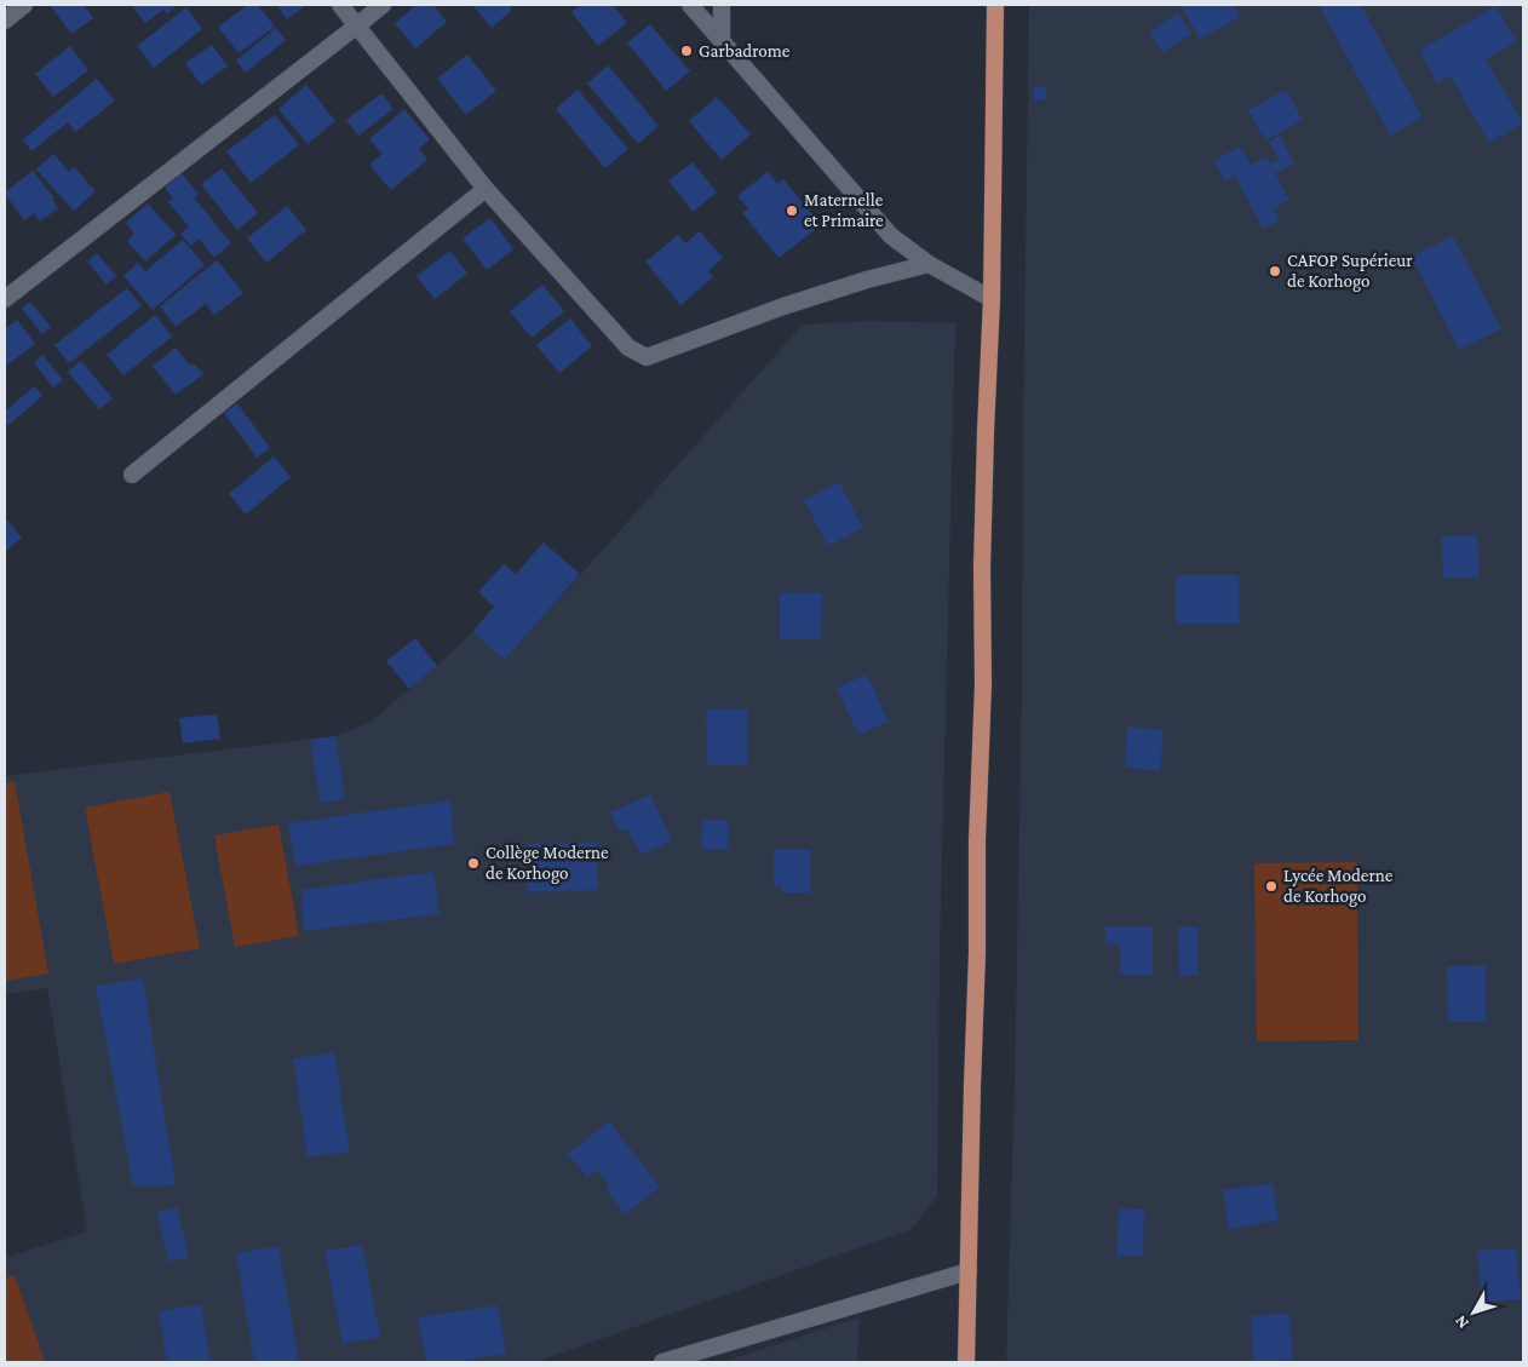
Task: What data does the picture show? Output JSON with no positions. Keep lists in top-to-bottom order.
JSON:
{
  "places": [
    "Garbadrome",
    "Maternelle et Primaire",
    "CAFOP Supérieur de Korhogo",
    "Collège Moderne de Korhogo",
    "Lycée Moderne de Korhogo"
  ],
  "north": "bottom left"
}
